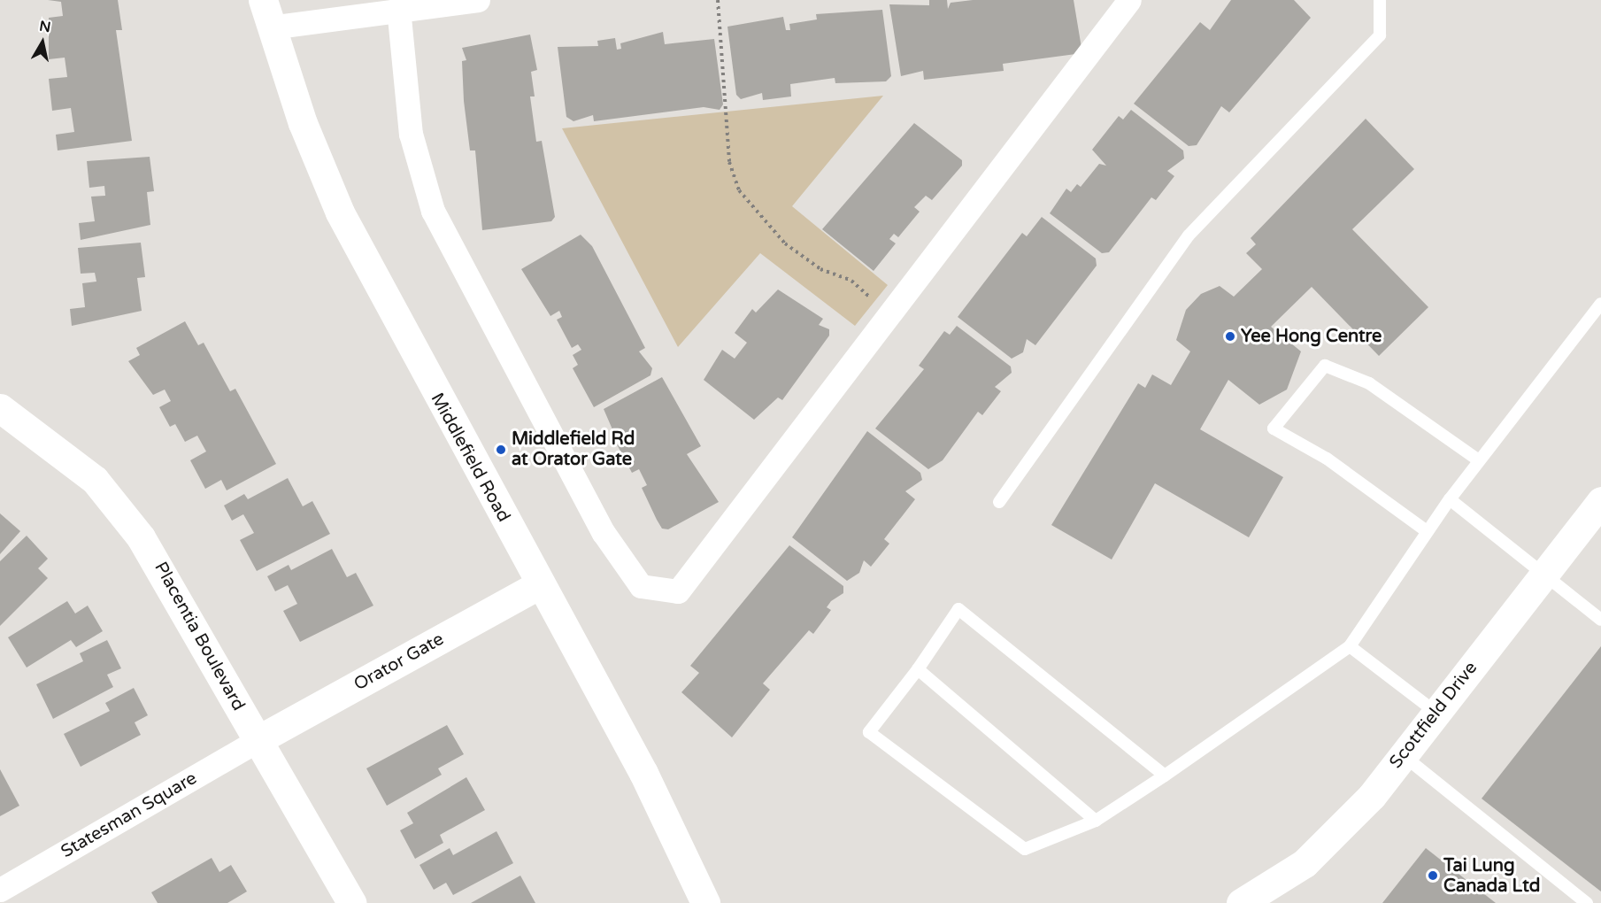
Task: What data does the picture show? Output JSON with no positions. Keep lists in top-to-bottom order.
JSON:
{
  "streets": {
    "street": [
      "Middlefield Road",
      "Placentia Boulevard",
      "Orator Gate",
      "Scottfield Drive",
      "Statesman Square"
    ]
  },
  "crossings": [
    ["Middlefield Road", "Orator Gate"],
    ["Placentia Boulevard", "Orator Gate"],
    ["Placentia Boulevard", "Statesman Square"],
    ["Orator Gate", "Statesman Square"]
  ],
  "places": ["Yee Hong Centre", "Middlefield Rd at Orator Gate", "Tai Lung Canada Ltd"],
  "north": "top"
}
